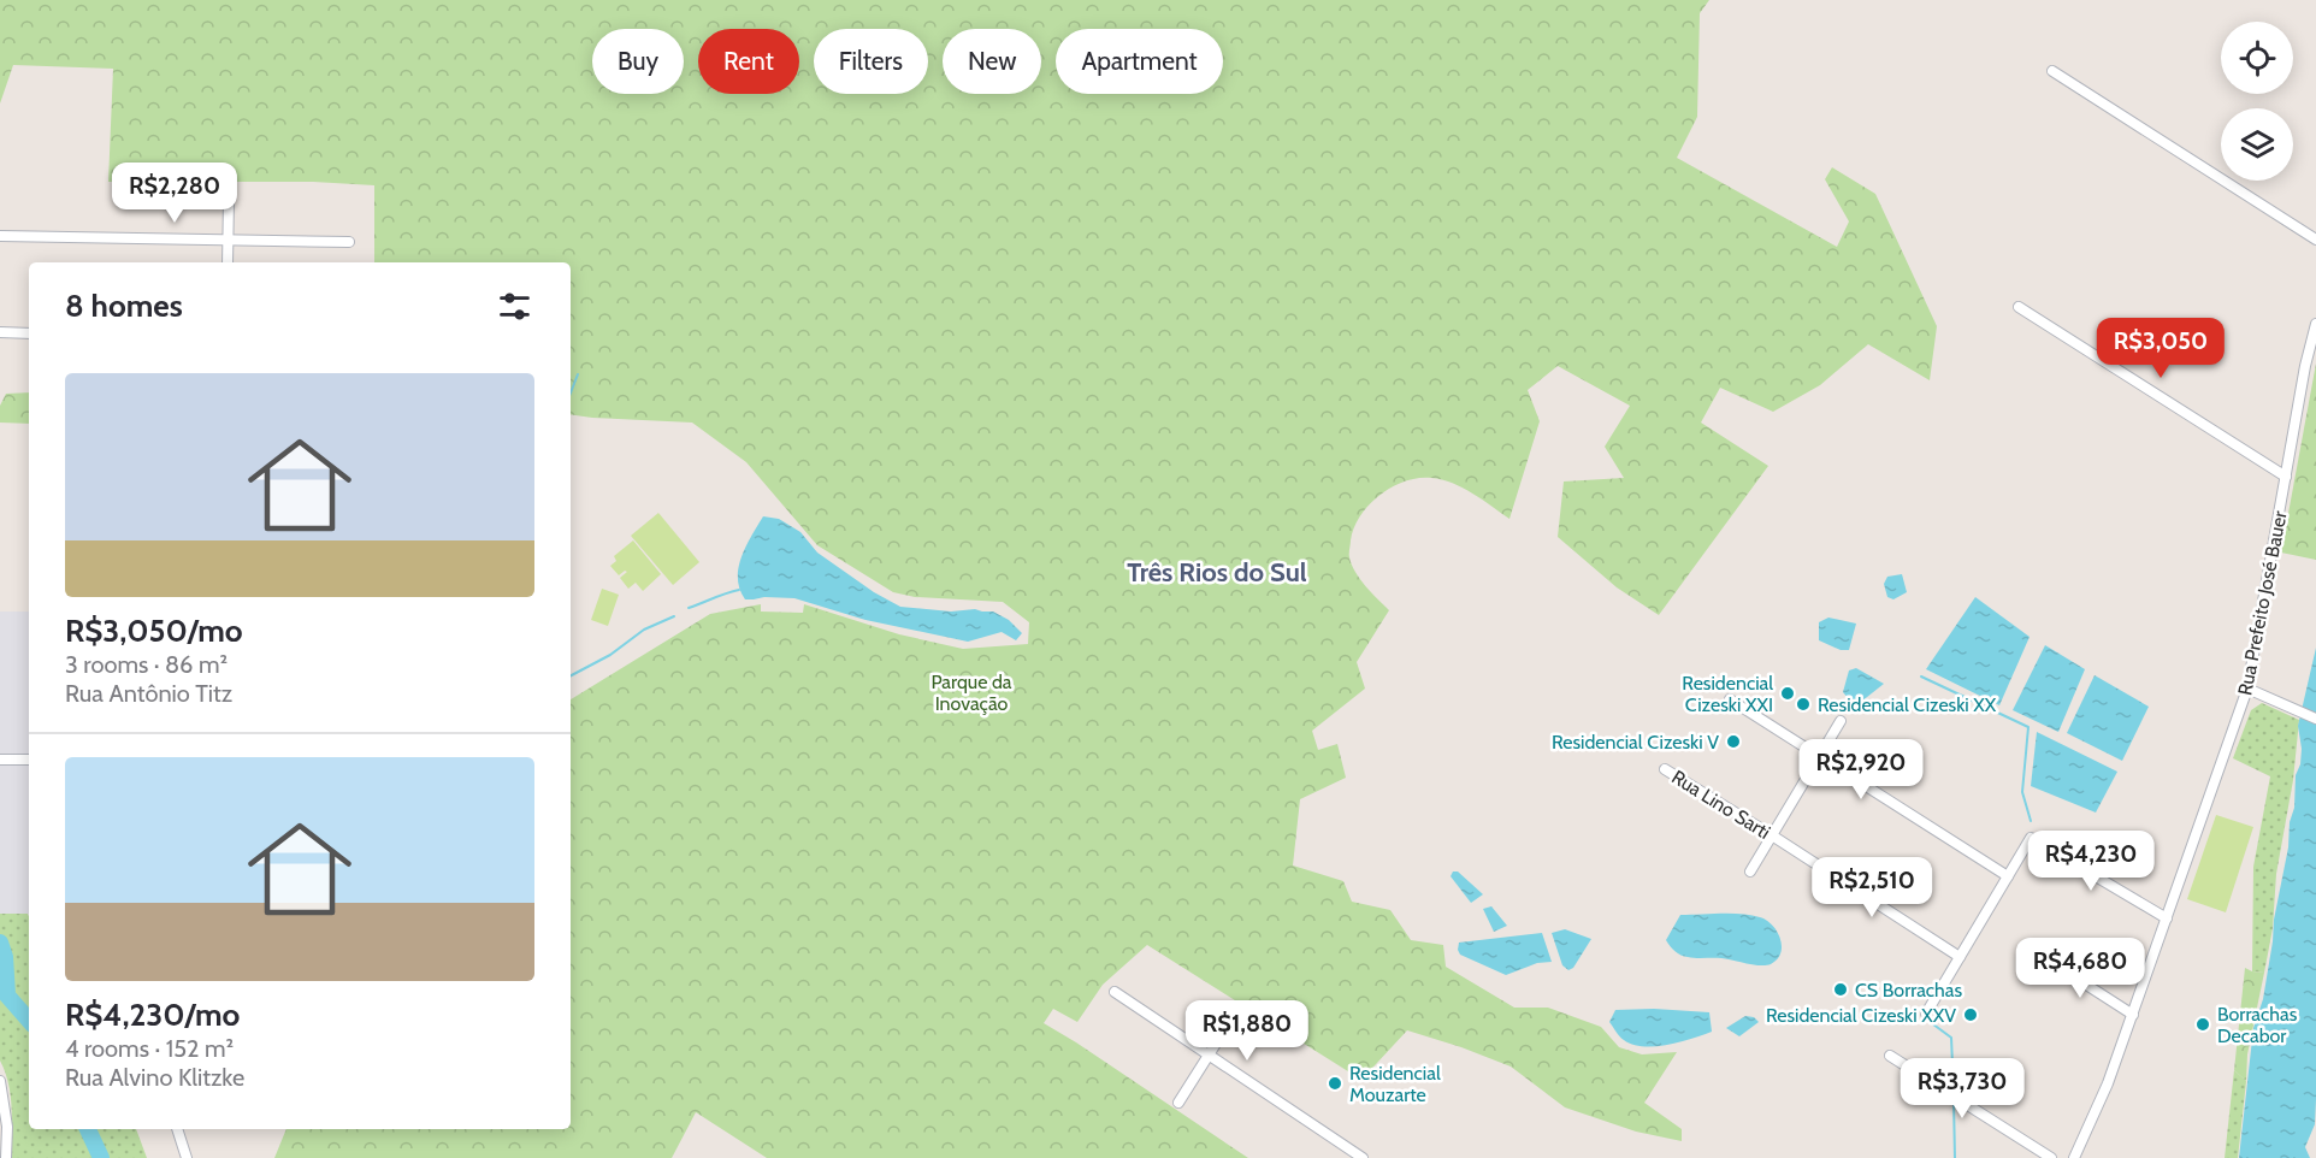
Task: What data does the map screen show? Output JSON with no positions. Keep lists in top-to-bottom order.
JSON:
{
  "streets": {
    "street": ["Rua Prefeito José Bauer", "Rua Lino Sarti"]
  },
  "districts": ["Três Rios do Sul"],
  "parks": ["Parque da Inovação"],
  "places": [
    "Residencial Cizeski XXI",
    "Residencial Cizeski XX",
    "Residencial Cizeski V",
    "CS Borrachas",
    "Residencial Cizeski XXV",
    "Borrachas Decabor",
    "Residencial Mouzarte"
  ],
  "page": {
    "chip": [
      "Buy",
      "Rent",
      "Filters",
      "New",
      "Apartment"
    ],
    "price": [
      "R$2,280",
      "R$3,050",
      "R$2,920",
      "R$4,230",
      "R$2,510",
      "R$4,680",
      "R$1,880",
      "R$3,730"
    ],
    "heading": "8 homes",
    "list": [
      {
        "name": "R$3,050/mo",
        "note": "3 rooms · 86 m² · Rua Antônio Titz"
      },
      {
        "name": "R$4,230/mo",
        "note": "4 rooms · 152 m² · Rua Alvino Klitzke"
      }
    ]
  }
}
